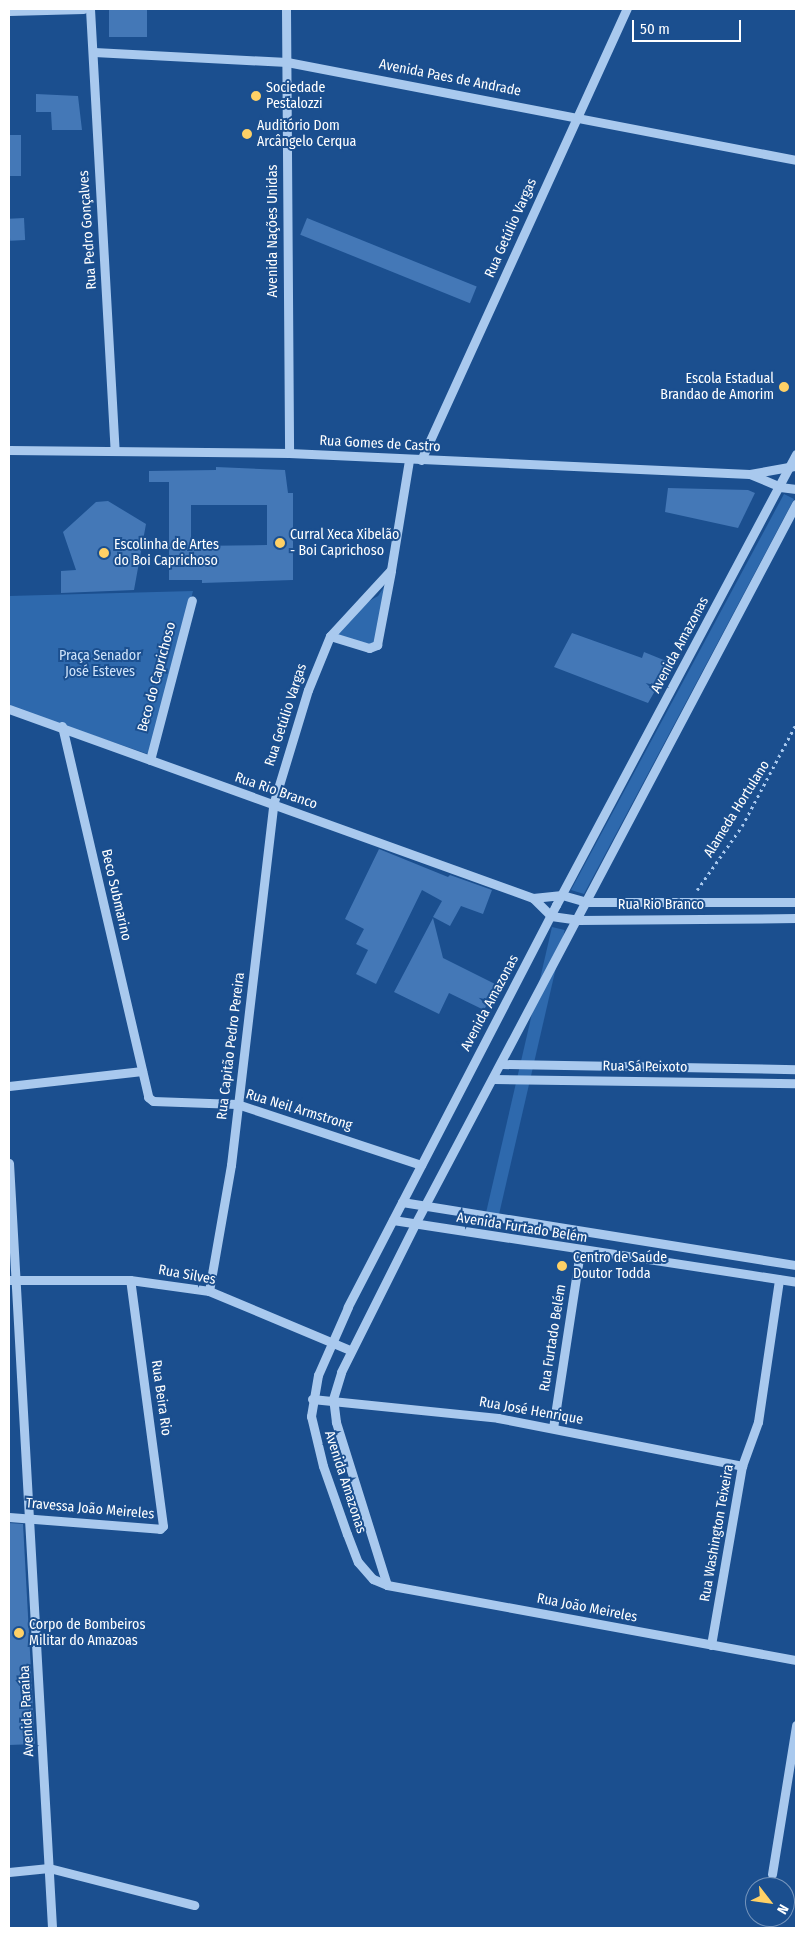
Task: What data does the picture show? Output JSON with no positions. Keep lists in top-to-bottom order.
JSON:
{
  "streets": {
    "street": [
      "Avenida Paes de Andrade",
      "Rua Getúlio Vargas",
      "Rua Pedro Gonçalves",
      "Avenida Nações Unidas",
      "Rua Gomes de Castro",
      "Avenida Amazonas",
      "Beco do Caprichoso",
      "Rua Rio Branco",
      "Beco Submarino",
      "Rua Capitão Pedro Pereira",
      "Rua Sá Peixoto",
      "Rua Neil Armstrong",
      "Avenida Furtado Belém",
      "Rua Silves",
      "Rua Furtado Belém",
      "Rua Beira Rio",
      "Rua José Henrique",
      "Travessa João Meireles",
      "Rua Washington Teixeira",
      "Rua João Meireles",
      "Avenida Paraíba"
    ],
    "path": ["Alameda Hortulano"]
  },
  "crossings": [
    ["Avenida Paes de Andrade", "Rua Getúlio Vargas"],
    ["Avenida Paes de Andrade", "Rua Pedro Gonçalves"],
    ["Avenida Paes de Andrade", "Avenida Nações Unidas"],
    ["Rua Getúlio Vargas", "Rua Gomes de Castro"],
    ["Rua Getúlio Vargas", "Rua Rio Branco"],
    ["Rua Getúlio Vargas", "Rua Capitão Pedro Pereira"],
    ["Rua Pedro Gonçalves", "Rua Gomes de Castro"],
    ["Avenida Nações Unidas", "Rua Gomes de Castro"],
    ["Rua Gomes de Castro", "Avenida Amazonas"],
    ["Avenida Amazonas", "Rua Rio Branco"],
    ["Avenida Amazonas", "Rua Neil Armstrong"],
    ["Avenida Amazonas", "Avenida Furtado Belém"],
    ["Avenida Amazonas", "Rua Silves"],
    ["Avenida Amazonas", "Rua José Henrique"],
    ["Avenida Amazonas", "Rua João Meireles"],
    ["Beco do Caprichoso", "Rua Rio Branco"],
    ["Rua Rio Branco", "Alameda Hortulano"],
    ["Rua Rio Branco", "Beco Submarino"],
    ["Rua Rio Branco", "Rua Capitão Pedro Pereira"],
    ["Beco Submarino", "Rua Neil Armstrong"],
    ["Rua Capitão Pedro Pereira", "Rua Neil Armstrong"],
    ["Rua Capitão Pedro Pereira", "Rua Silves"],
    ["Avenida Furtado Belém", "Rua Furtado Belém"],
    ["Avenida Furtado Belém", "Rua Washington Teixeira"],
    ["Rua Silves", "Rua Beira Rio"],
    ["Rua Silves", "Avenida Paraíba"],
    ["Rua Furtado Belém", "Rua José Henrique"],
    ["Rua Beira Rio", "Travessa João Meireles"],
    ["Rua José Henrique", "Rua Washington Teixeira"],
    ["Travessa João Meireles", "Avenida Paraíba"],
    ["Rua Washington Teixeira", "Rua João Meireles"]
  ],
  "parks": ["Praça Senador José Esteves"],
  "places": [
    "Sociedade Pestalozzi",
    "Auditório Dom Arcângelo Cerqua",
    "Escola Estadual Brandao de Amorim",
    "Curral Xeca Xibelão - Boi Caprichoso",
    "Escolinha de Artes do Boi Caprichoso",
    "Centro de Saúde Doutor Todda",
    "Corpo de Bombeiros Militar do Amazoas"
  ],
  "scale_bar": "50 m",
  "north": "bottom right"
}
